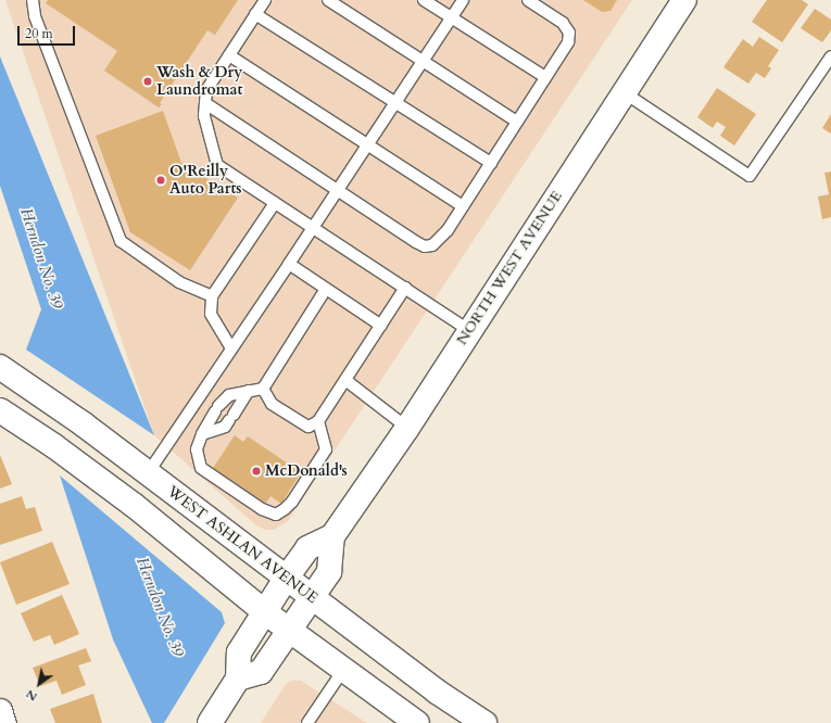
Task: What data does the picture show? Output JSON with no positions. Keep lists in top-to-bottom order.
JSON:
{
  "streets": {
    "main road": ["NORTH WEST AVENUE", "WEST ASHLAN AVENUE"]
  },
  "crossings": [
    ["NORTH WEST AVENUE", "WEST ASHLAN AVENUE"]
  ],
  "water": ["Herndon No. 39"],
  "places": ["Wash & Dry Laundromat", "O'Reilly Auto Parts", "McDonald's"],
  "scale_bar": "20 m",
  "north": "bottom left"
}
